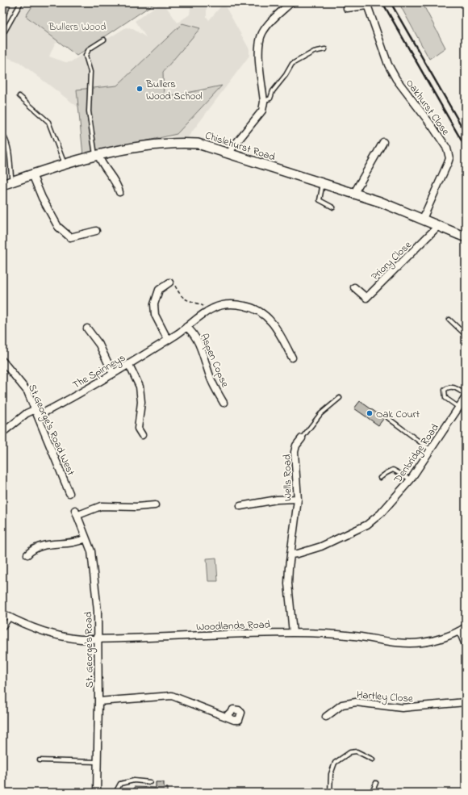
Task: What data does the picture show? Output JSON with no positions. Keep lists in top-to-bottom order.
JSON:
{
  "streets": {
    "main road": ["Chislehurst Road"],
    "street": [
      "Oakhurst Close",
      "Priory Close",
      "Aspen Copse",
      "The Spinneys",
      "St George's Road West",
      "Denbridge Road",
      "Wells Road",
      "Woodlands Road",
      "St. George's Road",
      "Hartley Close"
    ]
  },
  "crossings": [
    ["Oakhurst Close", "Chislehurst Road"],
    ["Chislehurst Road", "Priory Close"],
    ["Aspen Copse", "The Spinneys"],
    ["The Spinneys", "St George's Road West"],
    ["Denbridge Road", "Wells Road"],
    ["Woodlands Road", "St. George's Road"]
  ],
  "parks": ["Bullers Wood"],
  "places": ["Bullers Wood School", "Oak Court"]
}
